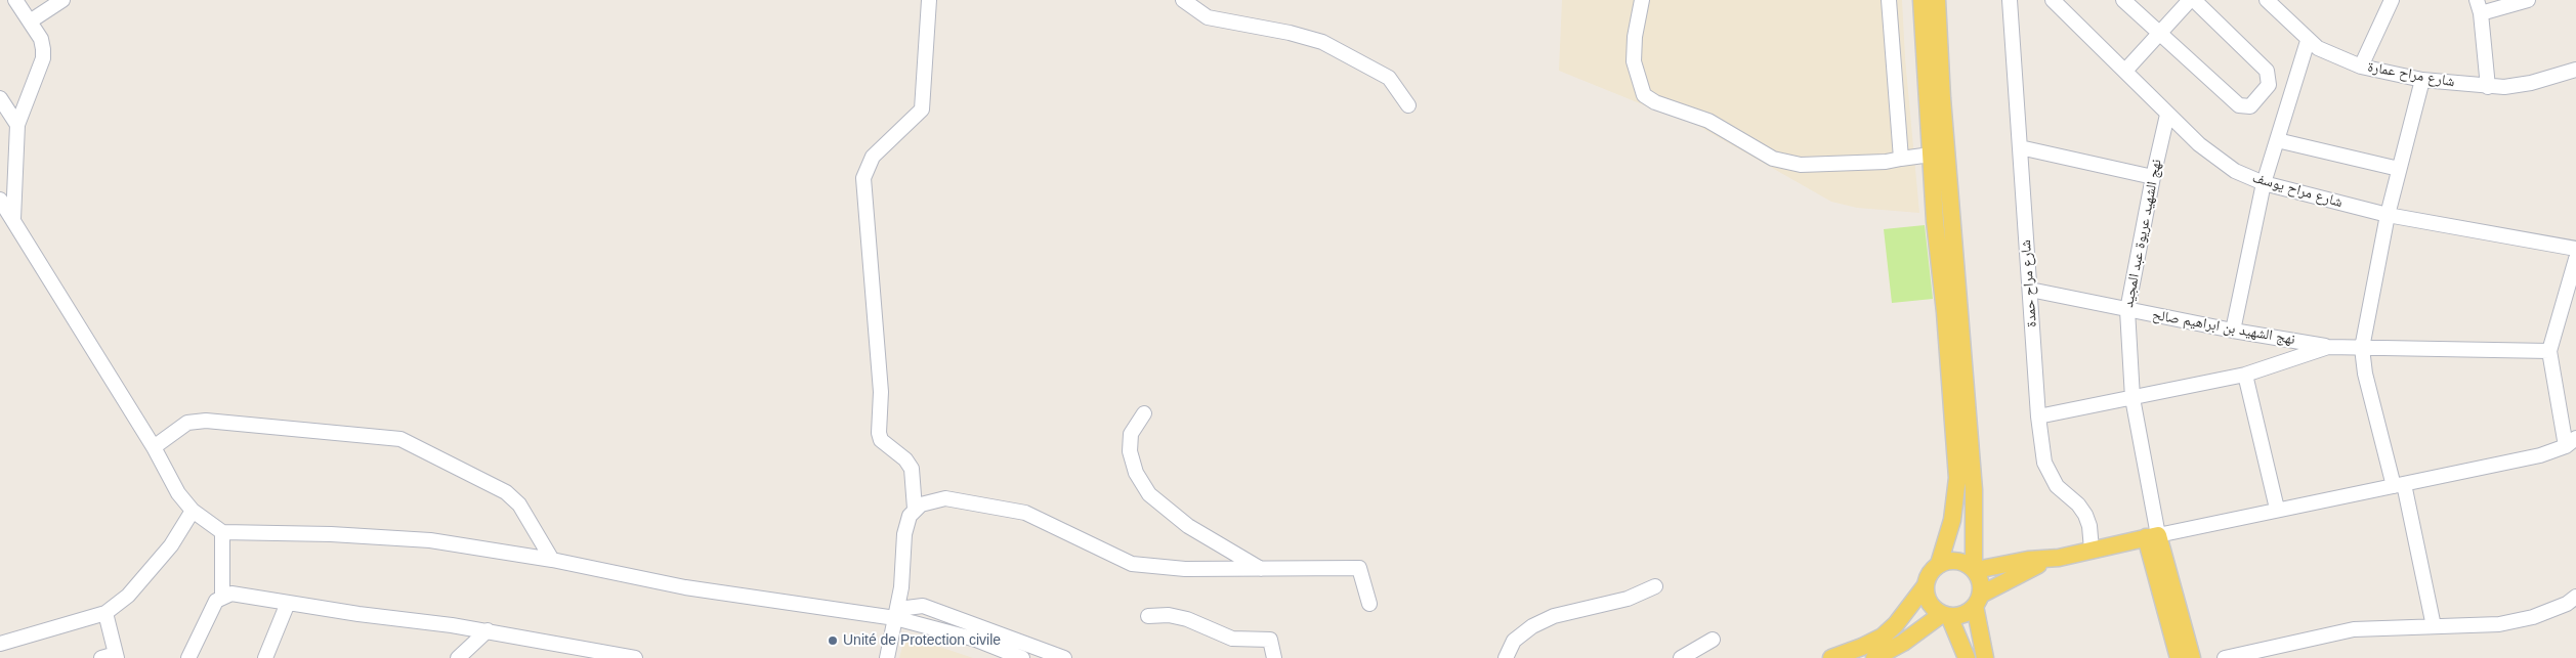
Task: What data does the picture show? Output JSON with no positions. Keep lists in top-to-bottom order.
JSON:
{
  "streets": {
    "street": [
      "شارع مراح عمارة",
      "شارع مراح يوسف",
      "نهج الشهيد عريوة عبد المجيد",
      "شارع مراح حمدة",
      "نهج الشهيد بن ابراهيم صالح"
    ]
  },
  "crossings": [
    ["شارع مراح يوسف", "نهج الشهيد عريوة عبد المجيد"],
    ["نهج الشهيد عريوة عبد المجيد", "نهج الشهيد بن ابراهيم صالح"],
    ["شارع مراح حمدة", "نهج الشهيد بن ابراهيم صالح"]
  ],
  "places": ["Unité de Protection civile"]
}
